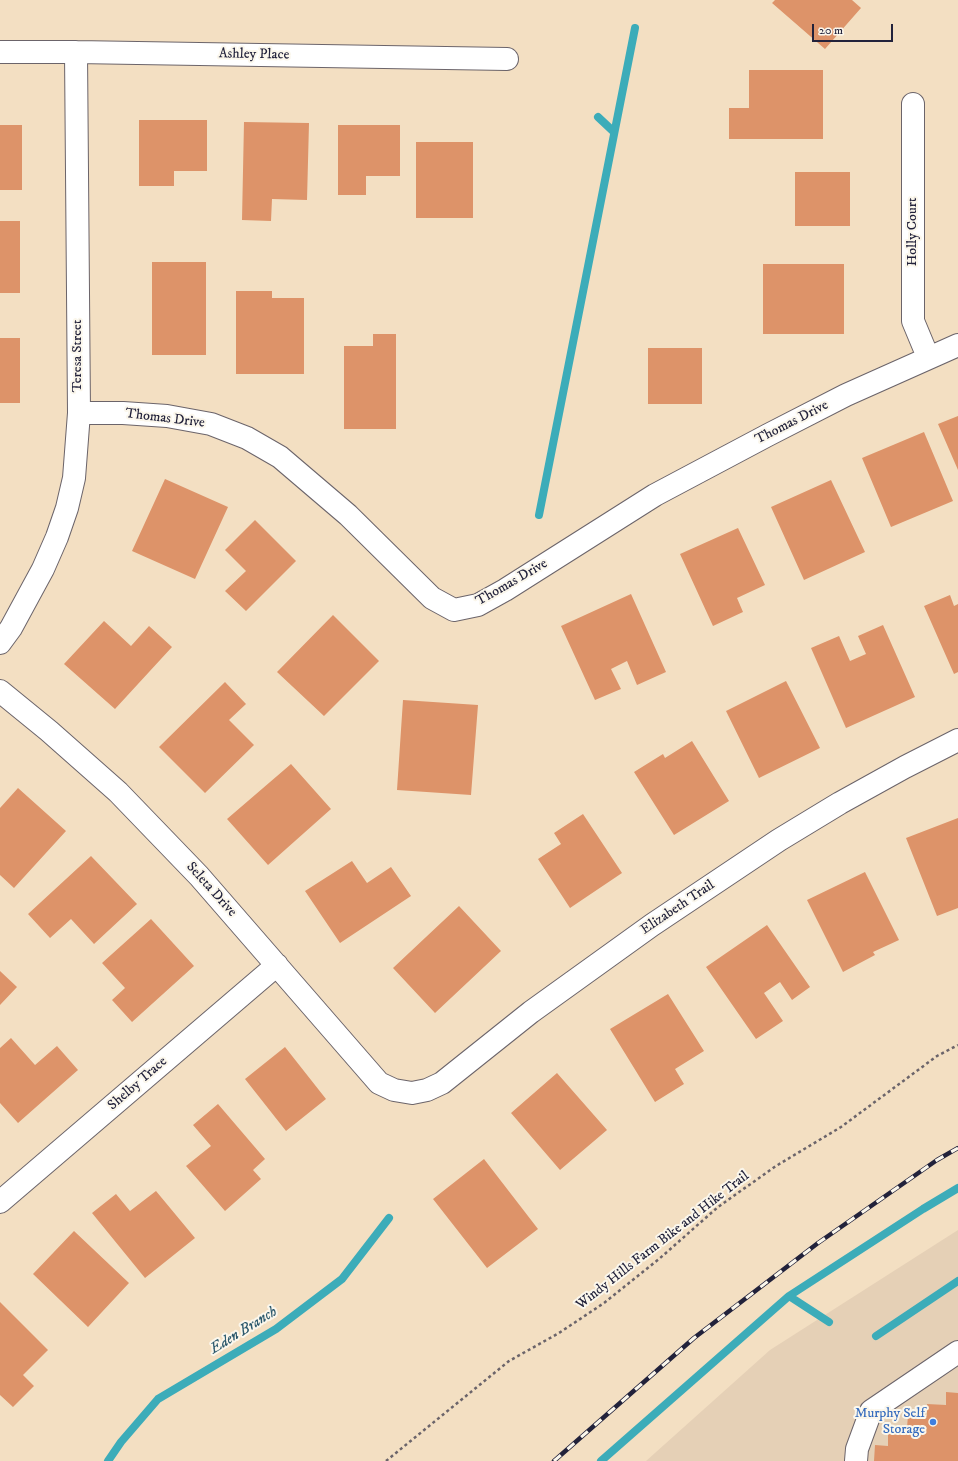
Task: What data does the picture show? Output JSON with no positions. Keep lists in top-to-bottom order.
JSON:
{
  "streets": {
    "street": [
      "Ashley Place",
      "Holly Court",
      "Teresa Street",
      "Thomas Drive",
      "Seleta Drive",
      "Elizabeth Trail",
      "Shelby Trace"
    ],
    "path": ["Windy Hills Farm Bike and Hike Trail"]
  },
  "crossings": [
    ["Ashley Place", "Teresa Street"],
    ["Holly Court", "Thomas Drive"],
    ["Teresa Street", "Thomas Drive"],
    ["Seleta Drive", "Elizabeth Trail"],
    ["Seleta Drive", "Shelby Trace"]
  ],
  "water": ["Eden Branch"],
  "places": ["Murphy Self Storage"],
  "scale_bar": "20 m"
}
